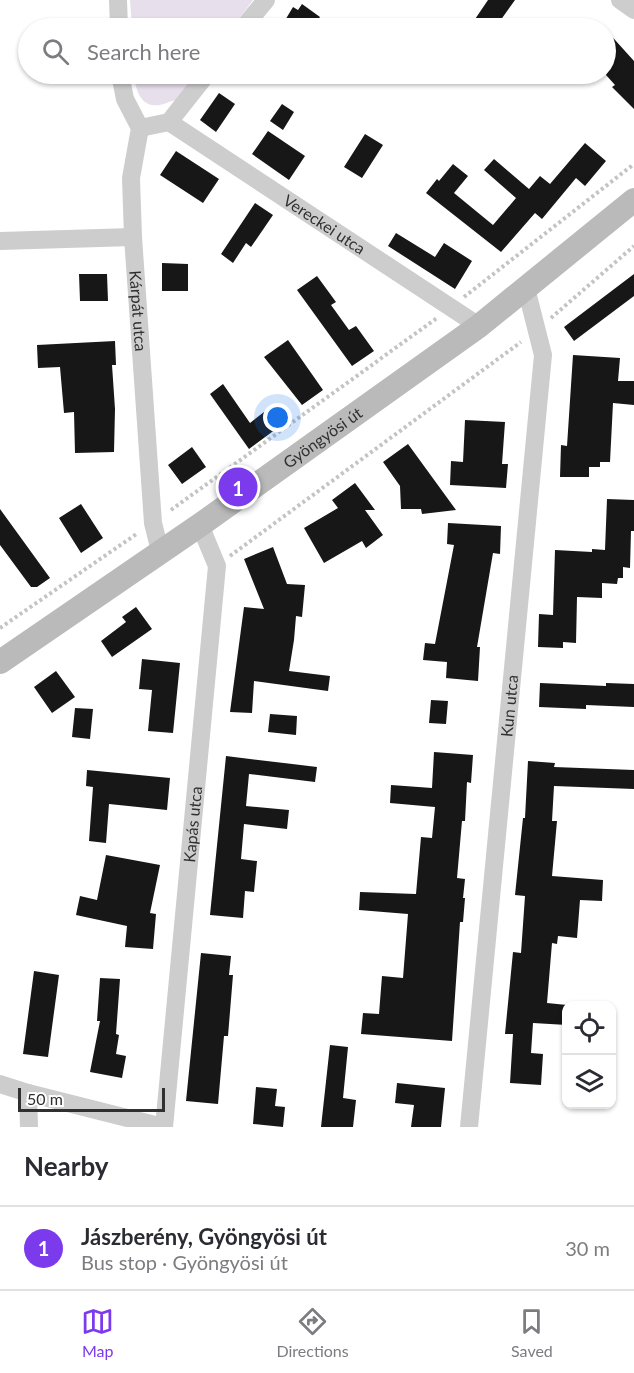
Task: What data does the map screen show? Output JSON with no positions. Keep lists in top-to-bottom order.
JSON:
{
  "streets": {
    "street": [
      "Vereckei utca",
      "Kárpát utca",
      "Gyöngyösi út",
      "Kun utca",
      "Kapás utca"
    ]
  },
  "crossings": [
    ["Vereckei utca", "Gyöngyösi út"],
    ["Kárpát utca", "Gyöngyösi út"],
    ["Gyöngyösi út", "Kun utca"],
    ["Gyöngyösi út", "Kapás utca"]
  ],
  "scale_bar": "50 m",
  "page": {
    "search": "Search here",
    "pins": "1",
    "scale": "50 m",
    "heading": "Nearby",
    "list": [
      {
        "mark": "1",
        "name": "Jászberény, Gyöngyösi út",
        "note": "Bus stop · Gyöngyösi út",
        "value": "30 m"
      }
    ],
    "nav": ["Map", "Directions", "Saved"]
  }
}
